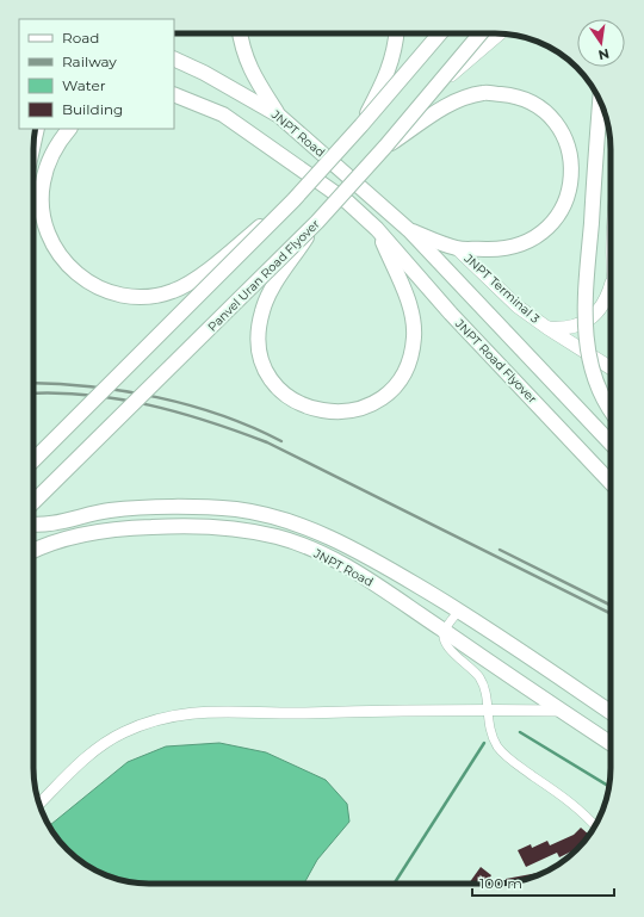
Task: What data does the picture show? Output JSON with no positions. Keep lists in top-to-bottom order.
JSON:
{
  "streets": {
    "highway": ["JNPT Road", "Panvel Uran Road Flyover", "JNPT Road Flyover"],
    "main road": ["JNPT Terminal 3"]
  },
  "crossings": [
    ["JNPT Road", "JNPT Road Flyover"]
  ],
  "legend": [
    "Road",
    "Railway",
    "Water",
    "Building"
  ],
  "scale_bar": "100 m",
  "north": "bottom"
}
